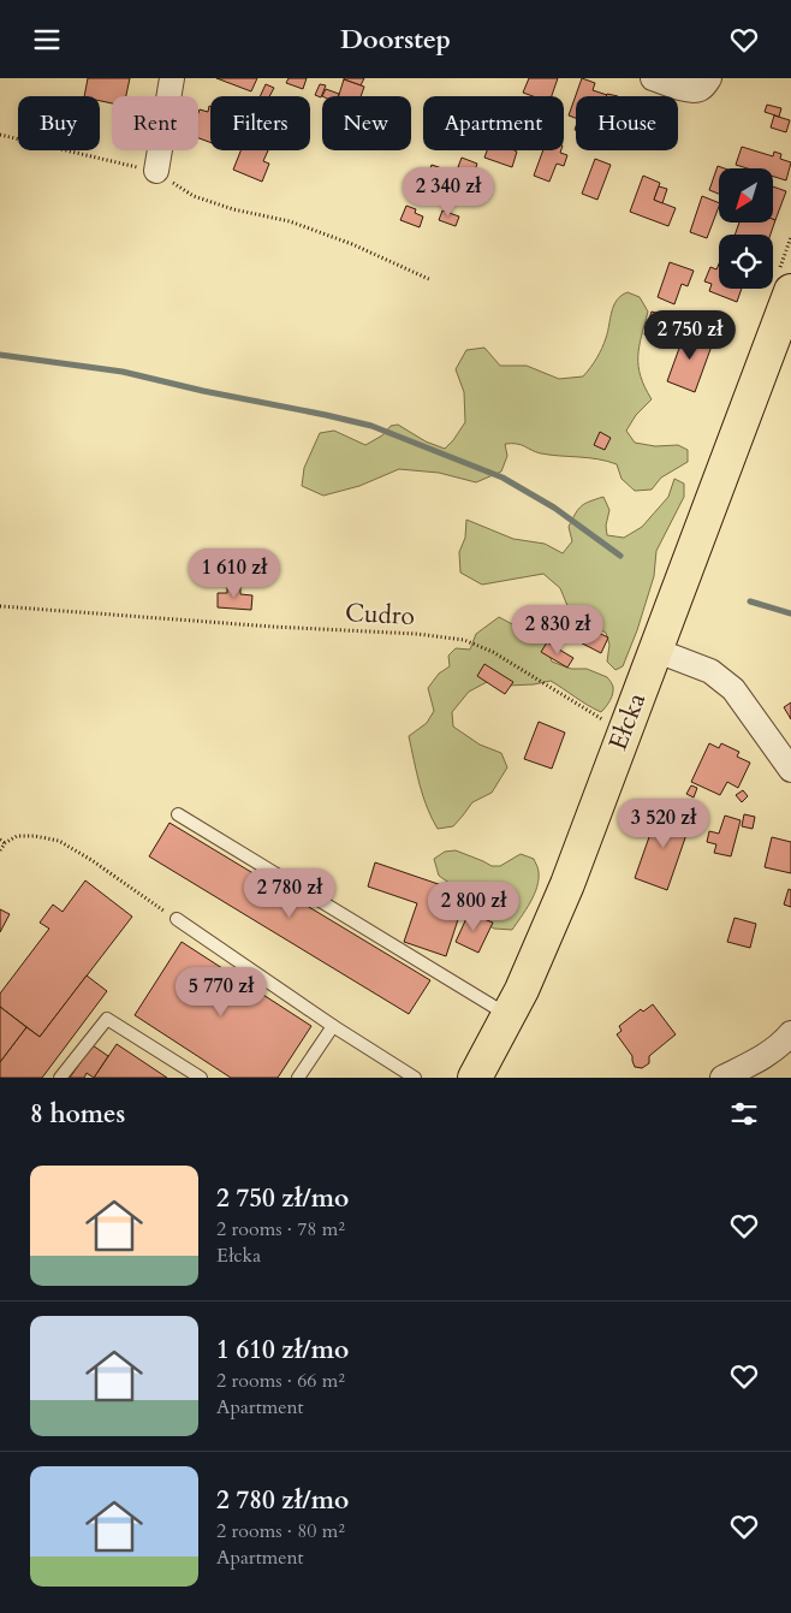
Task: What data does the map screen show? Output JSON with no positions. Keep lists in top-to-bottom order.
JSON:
{
  "streets": {
    "main road": ["Ełcka"],
    "path": ["Cudro"]
  },
  "crossings": [
    ["Cudro", "Ełcka"]
  ],
  "north": "bottom left",
  "page": {
    "header": "Doorstep",
    "chip": [
      "Buy",
      "Rent",
      "Filters",
      "New",
      "Apartment",
      "House"
    ],
    "price": [
      "2 340 zł",
      "2 750 zł",
      "1 610 zł",
      "2 830 zł",
      "3 520 zł",
      "2 780 zł",
      "2 800 zł",
      "5 770 zł"
    ],
    "heading": "8 homes",
    "list": [
      {
        "name": "2 750 zł/mo",
        "note": "2 rooms · 78 m² · Ełcka"
      },
      {
        "name": "1 610 zł/mo",
        "note": "2 rooms · 66 m² · Apartment"
      },
      {
        "name": "2 780 zł/mo",
        "note": "2 rooms · 80 m² · Apartment"
      }
    ]
  }
}
